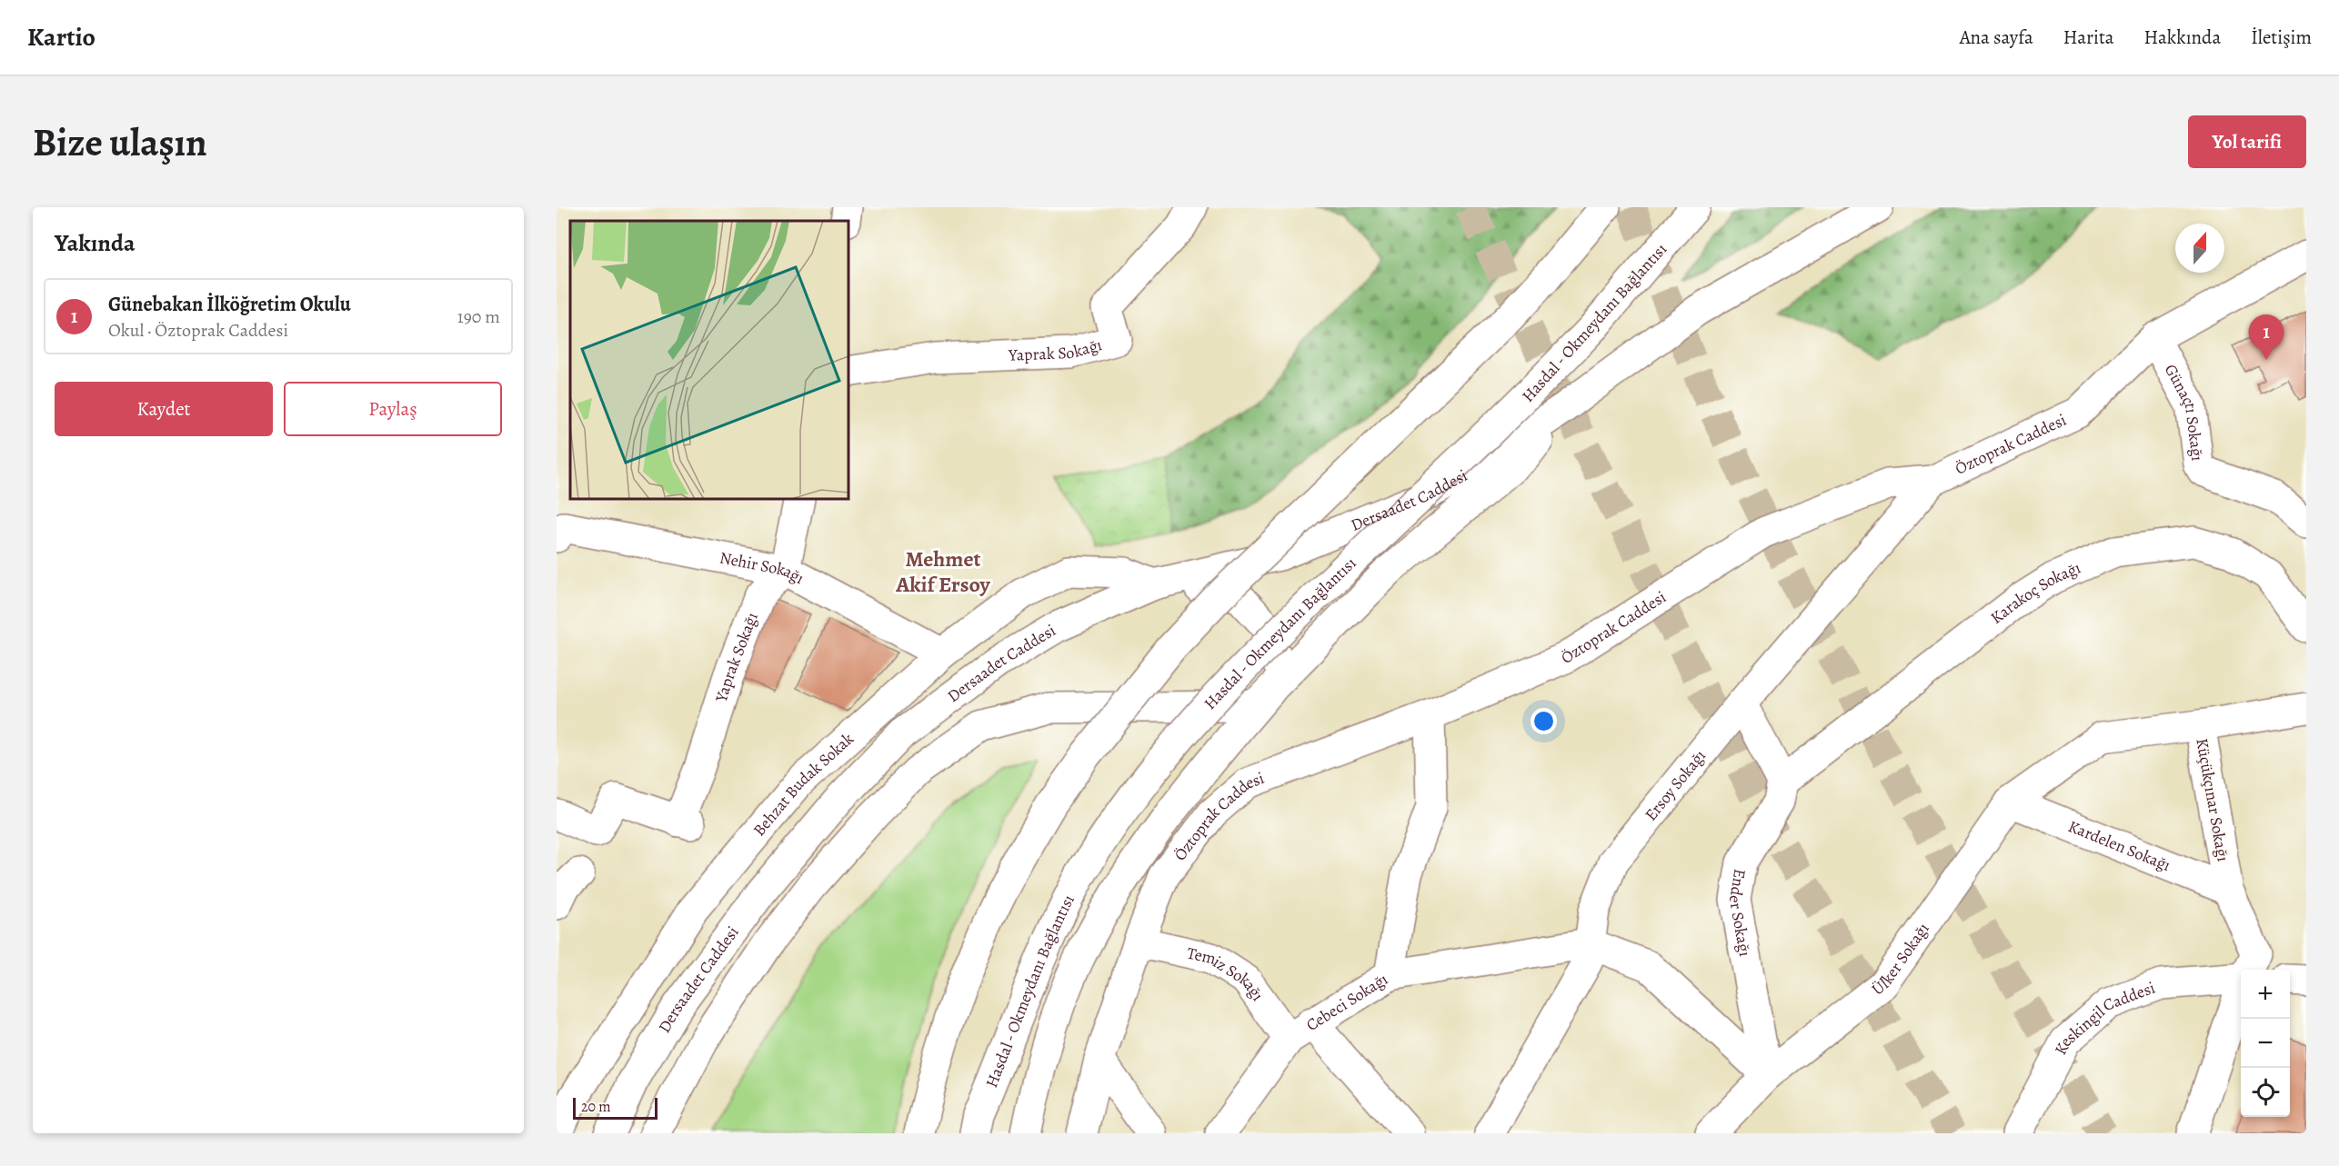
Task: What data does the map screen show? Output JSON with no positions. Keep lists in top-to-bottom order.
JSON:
{
  "streets": {
    "main road": [
      "Hasdal - Okmeydanı Bağlantısı",
      "Yaprak Sokağı",
      "Günaçtı Sokağı",
      "Öztoprak Caddesi",
      "Dersaadet Caddesi",
      "Nehir Sokağı",
      "Karakoç Sokağı",
      "Behzat Budak Sokak",
      "Ersoy Sokağı",
      "Küçükçınar Sokağı",
      "Kardelen Sokağı",
      "Ender Sokağı",
      "Ülker Sokağı",
      "Temiz Sokağı",
      "Cebeci Sokağı",
      "Keskingil Caddesi"
    ]
  },
  "crossings": [
    ["Yaprak Sokağı", "Nehir Sokağı"],
    ["Günaçtı Sokağı", "Öztoprak Caddesi"],
    ["Öztoprak Caddesi", "Ersoy Sokağı"],
    ["Öztoprak Caddesi", "Temiz Sokağı"],
    ["Dersaadet Caddesi", "Behzat Budak Sokak"],
    ["Nehir Sokağı", "Behzat Budak Sokak"],
    ["Karakoç Sokağı", "Ender Sokağı"],
    ["Ersoy Sokağı", "Cebeci Sokağı"],
    ["Küçükçınar Sokağı", "Kardelen Sokağı"],
    ["Küçükçınar Sokağı", "Ülker Sokağı"],
    ["Kardelen Sokağı", "Ülker Sokağı"],
    ["Ender Sokağı", "Ülker Sokağı"],
    ["Temiz Sokağı", "Cebeci Sokağı"]
  ],
  "districts": ["Mehmet Akif Ersoy"],
  "scale_bar": "20 m",
  "north": "top",
  "page": {
    "header": "Kartio",
    "nav": [
      "Ana sayfa",
      "Harita",
      "Hakkında",
      "İletişim"
    ],
    "buttons": [
      "Yol tarifi",
      ["Kaydet", "Paylaş"]
    ],
    "title": "Bize ulaşın",
    "heading": "Yakında",
    "list": [
      {
        "mark": "1",
        "name": "Günebakan İlköğretim Okulu",
        "note": "Okul · Öztoprak Caddesi",
        "value": "190 m"
      }
    ],
    "pins": "1",
    "map_buttons": ["+", "−"],
    "scale": "20 m"
  }
}
